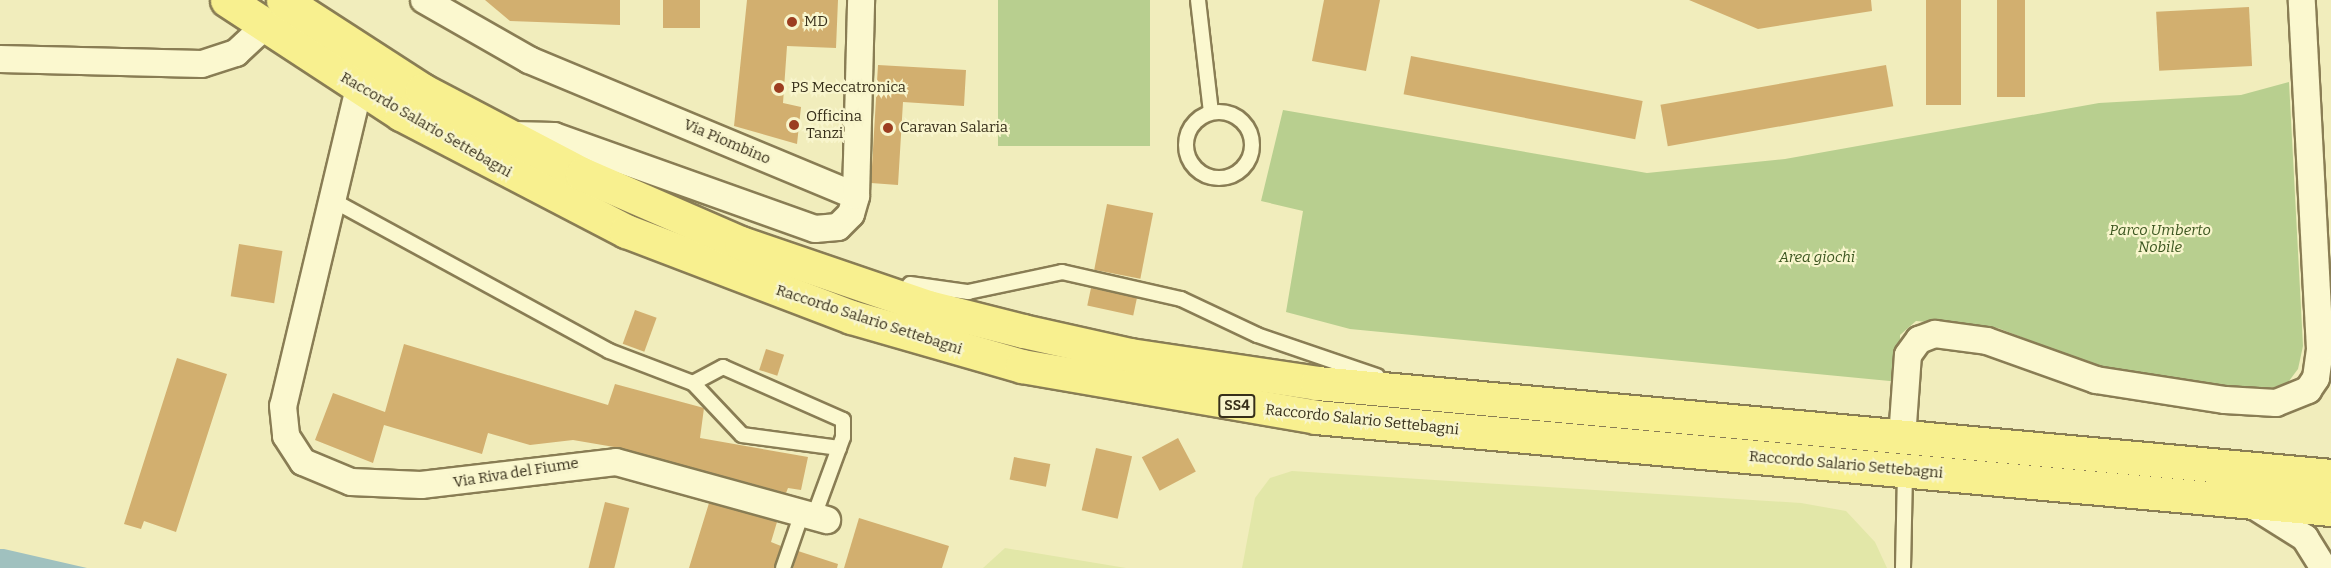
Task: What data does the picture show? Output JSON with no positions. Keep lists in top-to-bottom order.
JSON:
{
  "streets": {
    "main road": ["Raccordo Salario Settebagni", "SS4"],
    "street": ["Via Piombino", "Via Riva del Fiume"]
  },
  "crossings": [
    ["Raccordo Salario Settebagni", "Via Riva del Fiume"]
  ],
  "parks": ["Parco Umberto Nobile", "Area giochi"],
  "places": [
    "MD",
    "PS Meccatronica",
    "Officina Tanzi",
    "Caravan Salaria"
  ]
}
